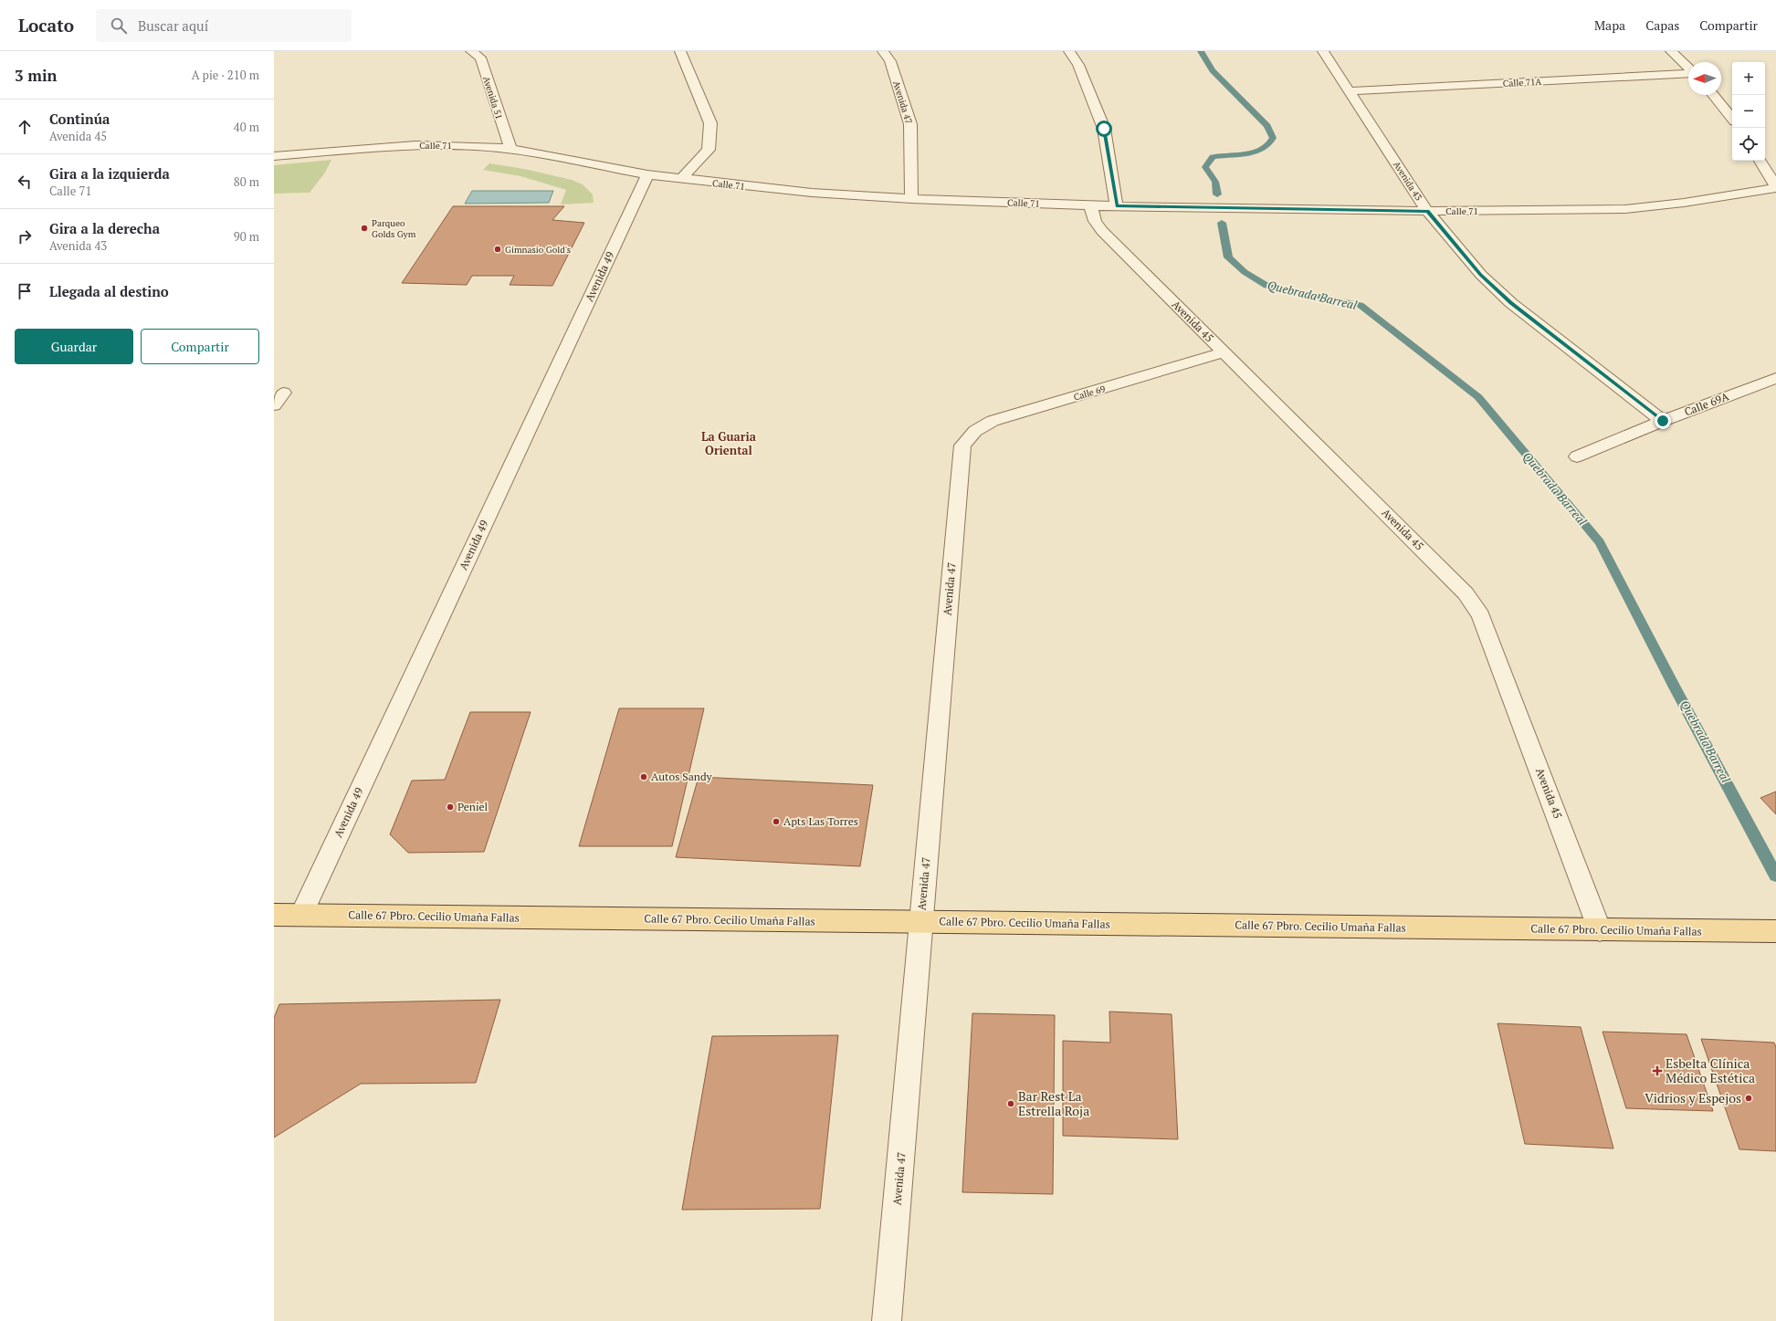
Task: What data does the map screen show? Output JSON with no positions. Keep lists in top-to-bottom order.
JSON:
{
  "streets": {
    "main road": ["Calle 67 Pbro. Cecilio Umaña Fallas"],
    "street": [
      "Calle 71A",
      "Avenida 51",
      "Avenida 47",
      "Calle 71",
      "Avenida 43",
      "Avenida 49",
      "Avenida 45",
      "Calle 69",
      "Calle 69A"
    ]
  },
  "crossings": [
    ["Calle 71A", "Avenida 43"],
    ["Avenida 51", "Calle 71"],
    ["Avenida 47", "Calle 71"],
    ["Avenida 47", "Calle 69"],
    ["Avenida 47", "Calle 67 Pbro. Cecilio Umaña Fallas"],
    ["Calle 71", "Avenida 43"],
    ["Calle 71", "Avenida 49"],
    ["Calle 71", "Avenida 45"],
    ["Avenida 43", "Calle 69A"],
    ["Avenida 49", "Calle 67 Pbro. Cecilio Umaña Fallas"],
    ["Avenida 45", "Calle 69"],
    ["Avenida 45", "Calle 67 Pbro. Cecilio Umaña Fallas"]
  ],
  "districts": ["La Guaria Oriental"],
  "water": ["Quebrada Barreal"],
  "places": {
    "other": [
      "Parqueo Golds Gym",
      "Gimnasio Gold's",
      "Autos Sandy",
      "Peniel",
      "Apts Las Torres",
      "Vidrios y Espejos",
      "Bar Rest La Estrella Roja"
    ],
    "health": ["Esbelta Clínica Médico Estética"]
  },
  "north": "left",
  "page": {
    "header": "Locato",
    "search": "Buscar aquí",
    "nav": ["Mapa", "Capas", "Compartir"],
    "heading": ["3 min", "A pie · 210 m"],
    "map_buttons": ["+", "−"],
    "list": [
      ["Continúa", "Avenida 45", "40 m"],
      ["Gira a la izquierda", "Calle 71", "80 m"],
      ["Gira a la derecha", "Avenida 43", "90 m"],
      "Llegada al destino"
    ],
    "buttons": ["Guardar", "Compartir"]
  }
}
